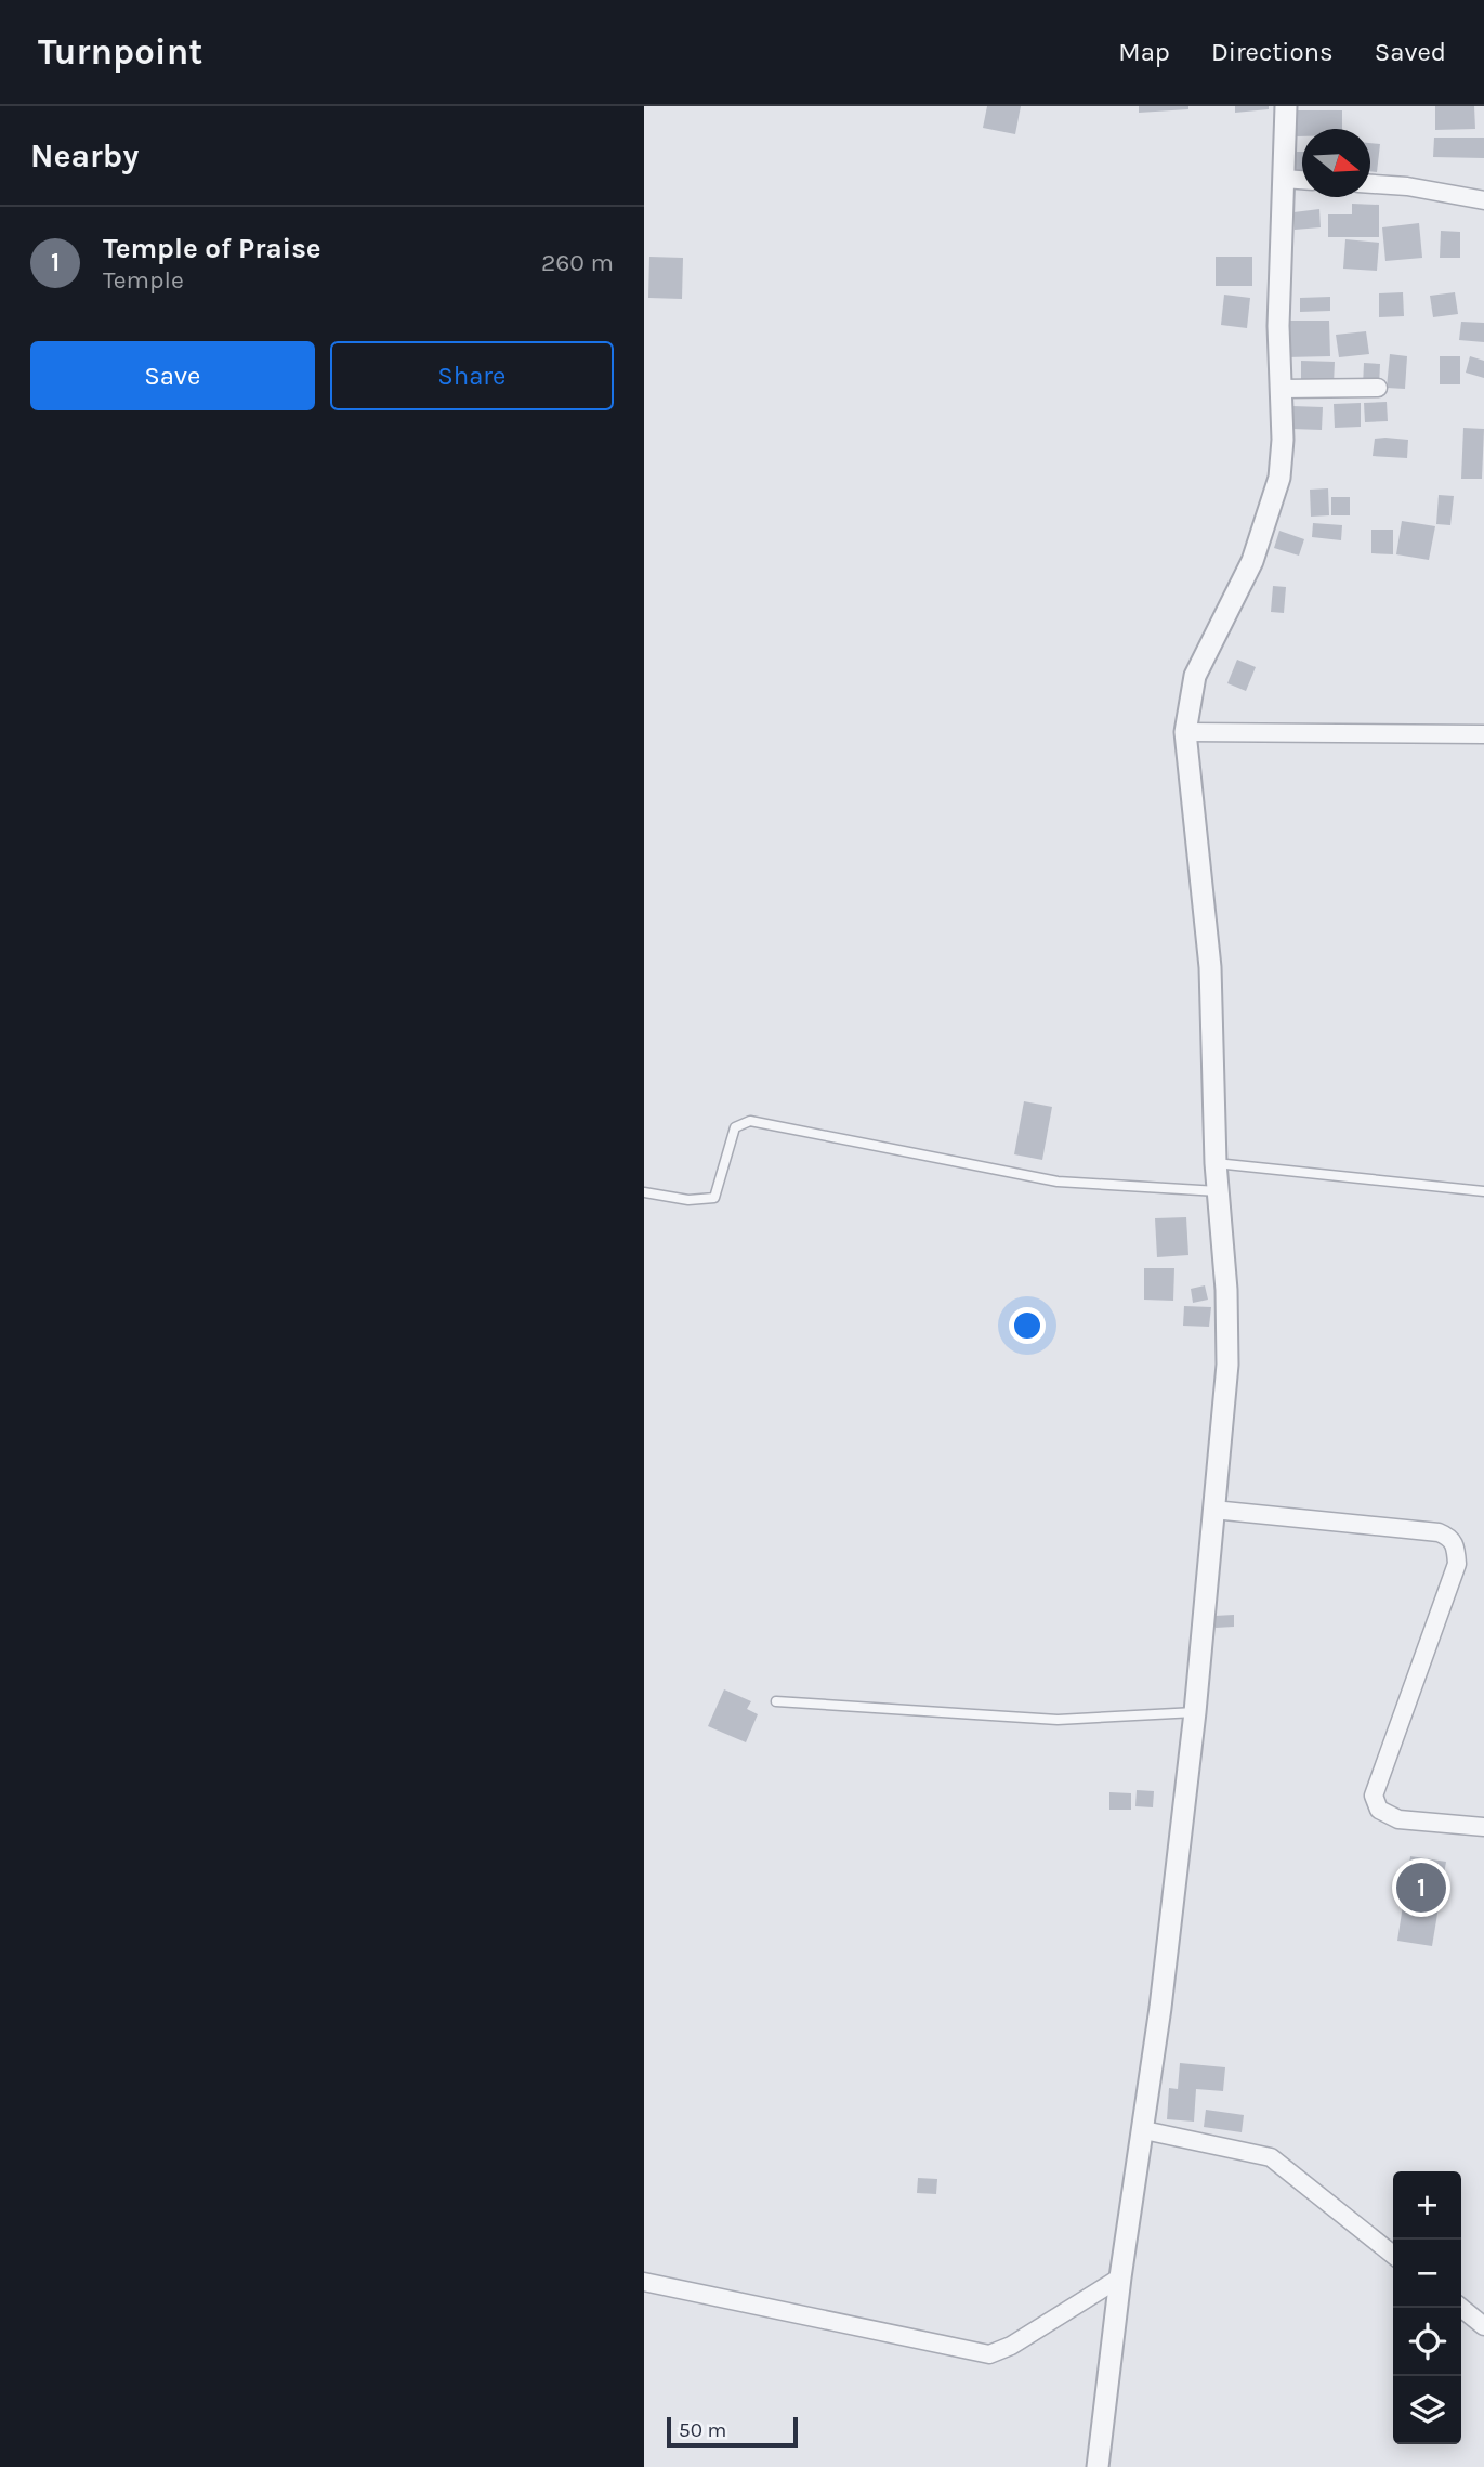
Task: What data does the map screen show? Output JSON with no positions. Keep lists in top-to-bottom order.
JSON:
{
  "scale_bar": "50 m",
  "north": "right",
  "page": {
    "header": "Turnpoint",
    "nav": ["Map", "Directions", "Saved"],
    "heading": "Nearby",
    "list": [
      {
        "mark": "1",
        "name": "Temple of Praise",
        "note": "Temple",
        "value": "260 m"
      }
    ],
    "buttons": ["Save", "Share"],
    "pins": "1",
    "map_buttons": ["+", "−"],
    "scale": "50 m"
  }
}
